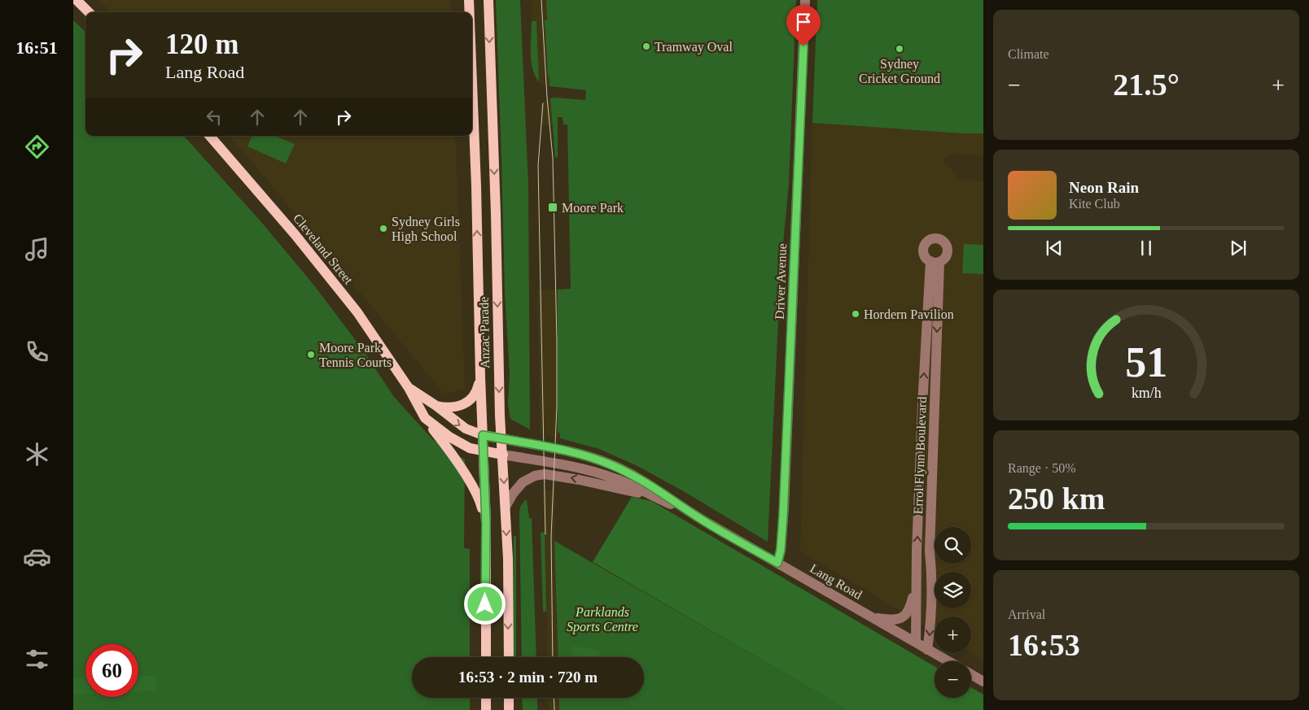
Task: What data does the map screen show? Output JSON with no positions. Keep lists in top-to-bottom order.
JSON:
{
  "streets": {
    "main road": ["Cleveland Street", "Anzac Parade"],
    "street": ["Driver Avenue", "Errol Flynn Boulevard", "Lang Road"]
  },
  "crossings": [
    ["Cleveland Street", "Anzac Parade"],
    ["Cleveland Street", "Lang Road"],
    ["Driver Avenue", "Lang Road"],
    ["Anzac Parade", "Lang Road"],
    ["Errol Flynn Boulevard", "Lang Road"]
  ],
  "parks": ["Parklands Sports Centre"],
  "places": {
    "other": [
      "Tramway Oval",
      "Sydney Cricket Ground",
      "Sydney Girls High School",
      "Hordern Pavilion",
      "Moore Park Tennis Courts"
    ],
    "transit": ["Moore Park"]
  },
  "page": {
    "tabs": "16:51",
    "tile": [
      "Climate",
      ["Range · 50%", "250 km"],
      ["Arrival", "16:53"]
    ],
    "turn": ["120 m", "Lang Road"],
    "heat": ["−", "21.5°", "+"],
    "song": ["Neon Rain", "Kite Club"],
    "map_buttons": ["+", "−"],
    "limit": "60",
    "trip": "16:53 · 2 min · 720 m",
    "gauge": ["51", "km/h"]
  }
}
